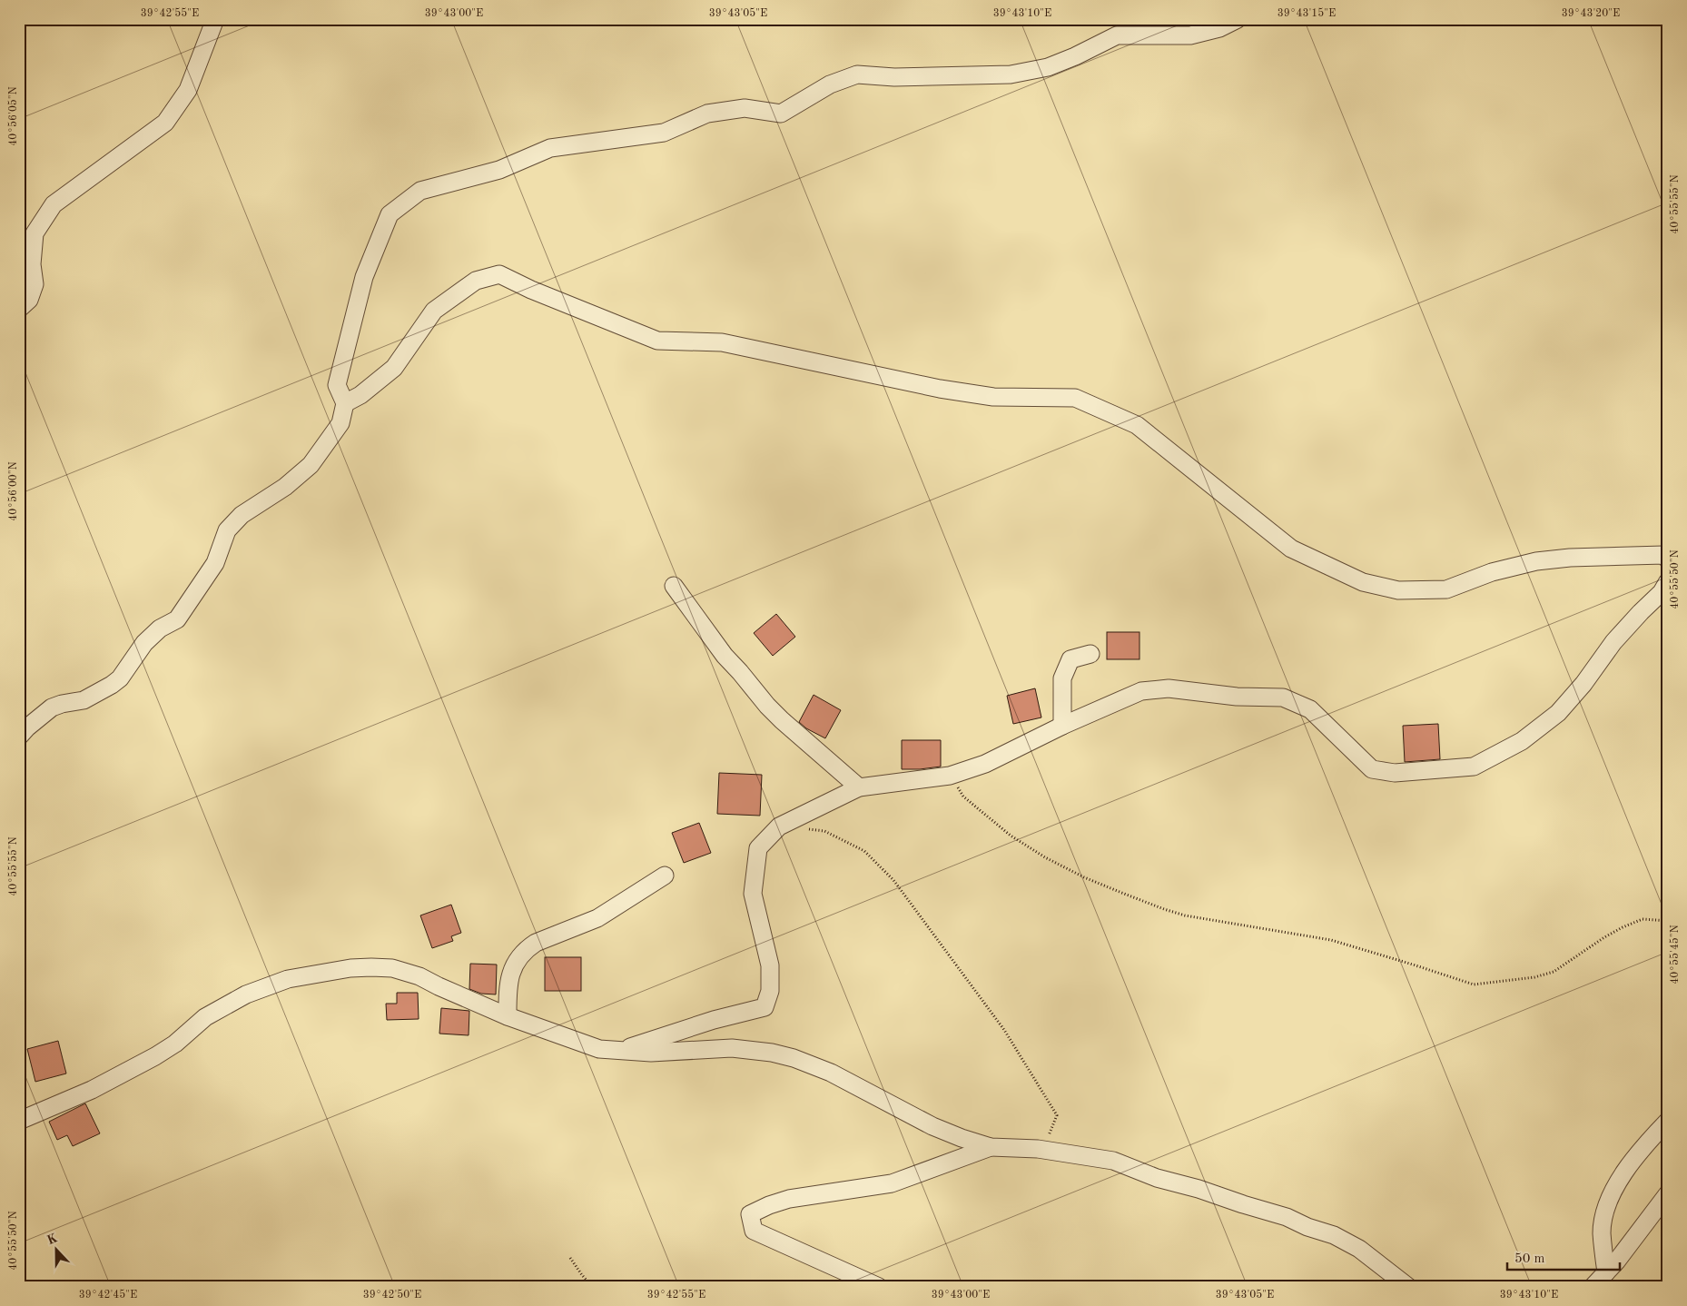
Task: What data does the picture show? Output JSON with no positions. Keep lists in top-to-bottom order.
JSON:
{
  "scale_bar": "50 m",
  "north": "top",
  "coordinates": [
    "39°42'55\"E",
    "39°43'00\"E",
    "39°43'05\"E",
    "39°43'10\"E",
    "39°43'15\"E",
    "39°43'20\"E",
    "40°56'05\"N",
    "40°55'55\"N",
    "40°56'00\"N",
    "40°55'50\"N",
    "40°55'45\"N",
    "39°42'45\"E",
    "39°42'50\"E"
  ]
}
